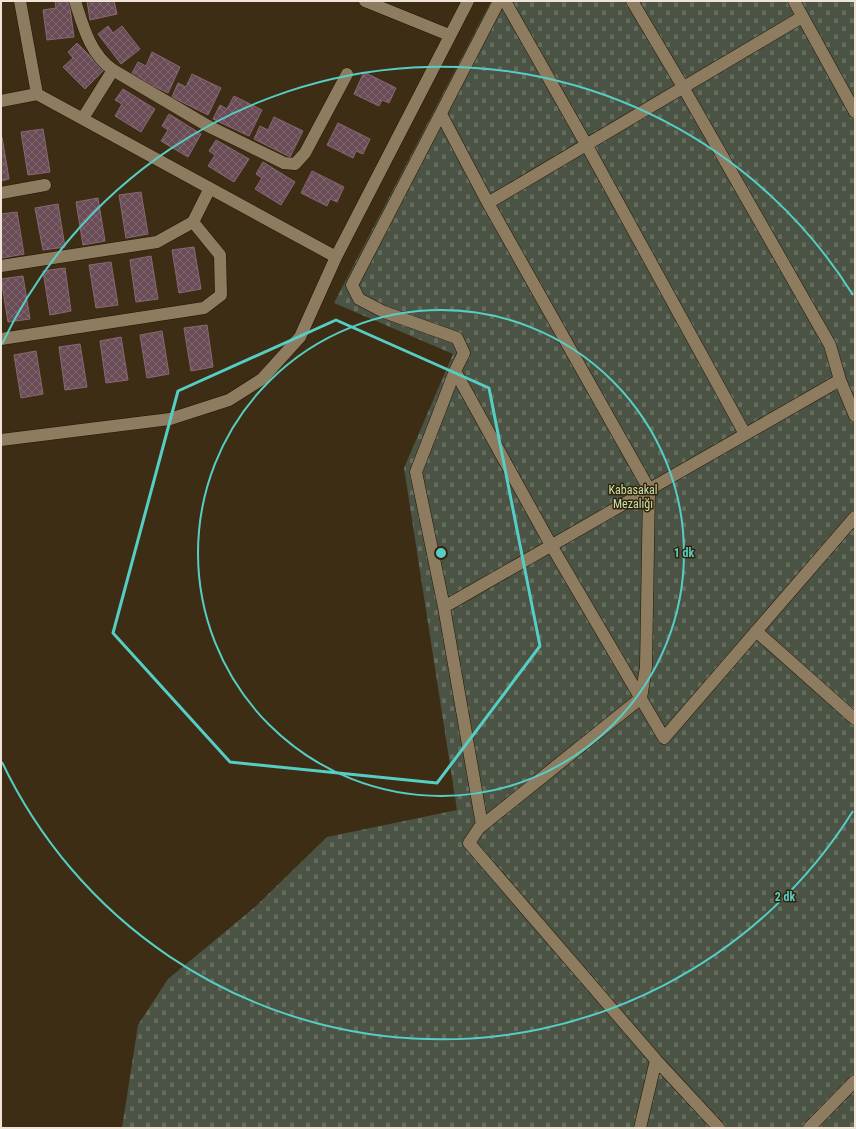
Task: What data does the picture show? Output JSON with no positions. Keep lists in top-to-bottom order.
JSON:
{
  "parks": ["Kabasakal Mezalığı"],
  "rings": ["1 dk", "2 dk"]
}
